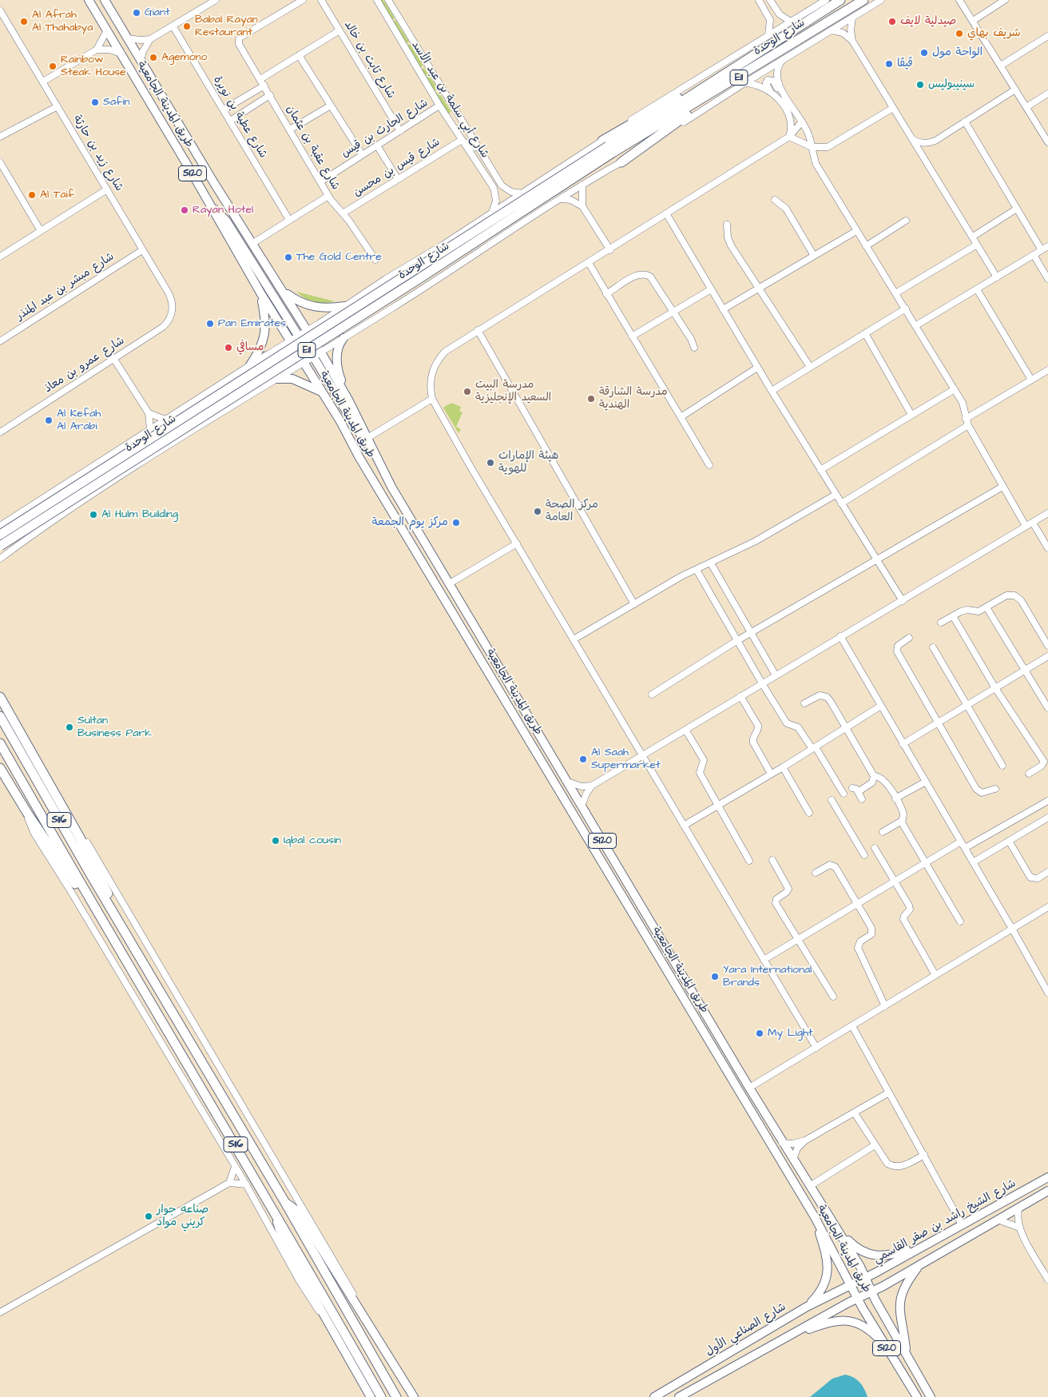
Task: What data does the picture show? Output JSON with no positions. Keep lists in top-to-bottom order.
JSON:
{
  "streets": {
    "highway": ["شارع الوحدة", "E11", "S116"],
    "main road": [
      "طريق المدينة الجامعية",
      "S120",
      "شارع الشيخ راشد بن صقر القاسمي",
      "شارع الصناعي الأول"
    ],
    "street": [
      "شارع ثابت بن خالد",
      "شارع أبي سلمة بن عبد الأسد",
      "شارع عطية بن نويرة",
      "شارع الحارث بن قيس",
      "شارع عقبة بن عثمان",
      "شارع زيد بن حارثة",
      "شارع قيس بن محسن",
      "شارع مبشر بن عبد المنذر",
      "شارع عمرو بن معاذ"
    ]
  },
  "crossings": [
    ["شارع ثابت بن خالد", "شارع الحارث بن قيس"],
    ["شارع أبي سلمة بن عبد الأسد", "شارع الحارث بن قيس"],
    ["شارع أبي سلمة بن عبد الأسد", "شارع قيس بن محسن"],
    ["طريق المدينة الجامعية", "شارع الشيخ راشد بن صقر القاسمي"],
    ["طريق المدينة الجامعية", "شارع الصناعي الأول"],
    ["شارع الحارث بن قيس", "شارع عقبة بن عثمان"],
    ["شارع عقبة بن عثمان", "شارع قيس بن محسن"],
    ["شارع زيد بن حارثة", "شارع مبشر بن عبد المنذر"],
    ["شارع زيد بن حارثة", "شارع عمرو بن معاذ"],
    ["شارع الشيخ راشد بن صقر القاسمي", "شارع الصناعي الأول"]
  ],
  "places": [
    "Giant",
    "Al Afrah Al Thahabya",
    "صيدلية لايف",
    "Babal Rayan Restaurant",
    "شريف بهاي",
    "الواحة مول",
    "Agemono",
    "ڤيڤا",
    "Rainbow Steak House",
    "سينيبوليس",
    "Safin",
    "Al Taif",
    "Rayan Hotel",
    "The Gold Centre",
    "Pan Emirates",
    "مسافي",
    "مدرسة البيت السعيد الإنجليزية",
    "مدرسة الشارقة الهندية",
    "Al Kefah Al Arabi",
    "هيئة الإمارات للهوية",
    "مركز الصحة العامة",
    "Al Hulm Building",
    "مركز يوم الجمعة",
    "Sultan Business Park",
    "Al Saah Supermarket",
    "Iqbal cousin",
    "Yara International Brands",
    "My Light",
    "صناعه جوار كريني مواد"
  ]
}
